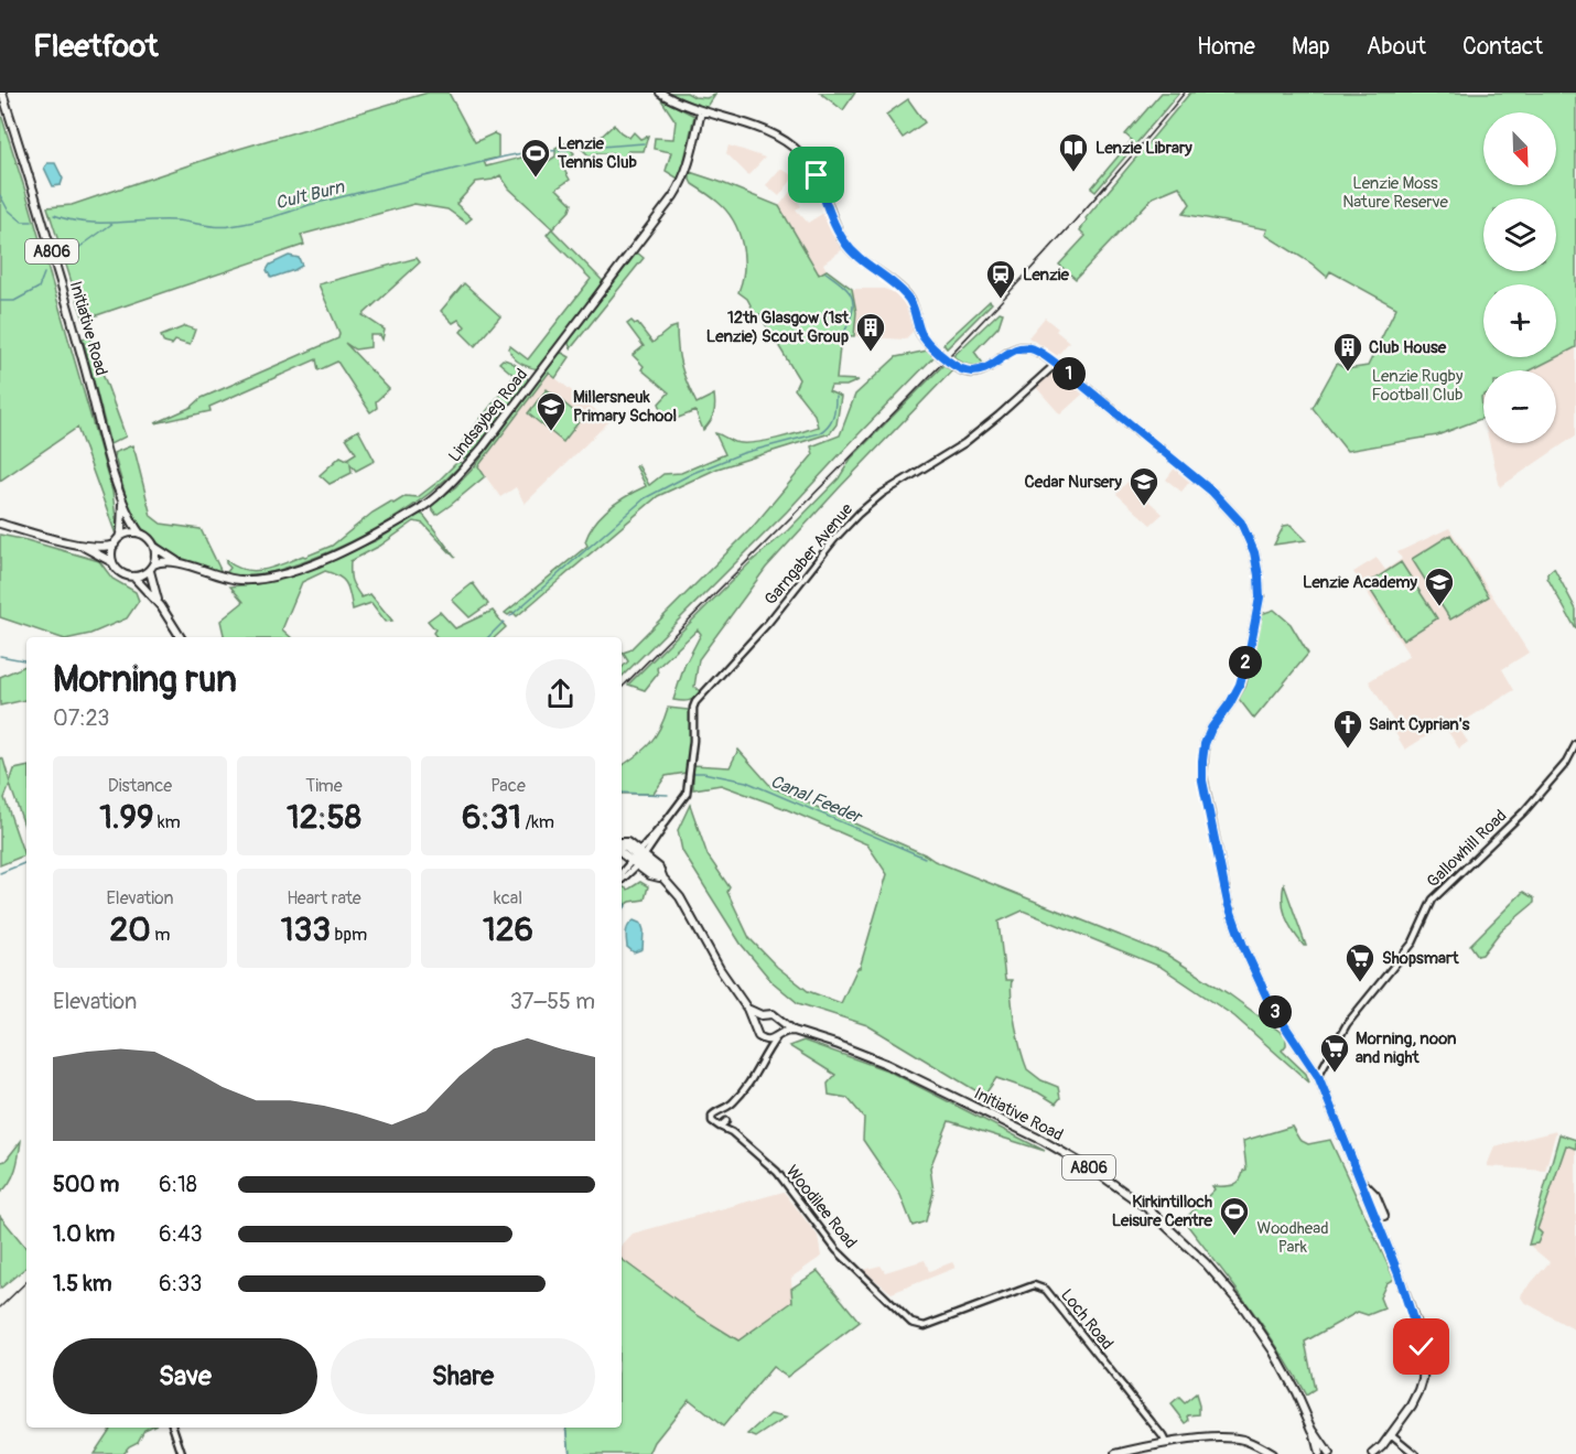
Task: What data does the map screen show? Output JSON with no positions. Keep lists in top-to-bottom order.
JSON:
{
  "streets": {
    "main road": ["A806", "Initiative Road", "Lindsaybeg Road"],
    "street": [
      "Garngaber Avenue",
      "Gallowhill Road",
      "Woodilee Road",
      "Loch Road"
    ]
  },
  "crossings": [
    ["A806", "Initiative Road"],
    ["Initiative Road", "Lindsaybeg Road"],
    ["Woodilee Road", "Loch Road"]
  ],
  "water": ["Cult Burn", "Canal Feeder"],
  "parks": ["Lenzie Moss Nature Reserve", "Lenzie Rugby Football Club", "Woodhead Park"],
  "places": {
    "library": ["Lenzie Library"],
    "sports": ["Lenzie Tennis Club", "Kirkintilloch Leisure Centre"],
    "station": ["Lenzie"],
    "building": ["12th Glasgow (1st Lenzie) Scout Group", "Club House"],
    "school or university": ["Millersneuk Primary School", "Cedar Nursery", "Lenzie Academy"],
    "church": ["Saint Cyprian's"],
    "supermarket": ["Shopsmart", "Morning, noon and night"]
  },
  "north": "bottom right",
  "page": {
    "header": "Fleetfoot",
    "nav": [
      "Home",
      "Map",
      "About",
      "Contact"
    ],
    "map_buttons": ["+", "−"],
    "pins": ["1", "2", "3"],
    "heading": ["Morning run", "07:23"],
    "stats": [
      ["Distance", "1.99 km"],
      ["Time", "12:58"],
      ["Pace", "6:31 /km"],
      ["Elevation", "20 m"],
      ["Heart rate", "133 bpm"],
      ["kcal", "126"]
    ],
    "chart": ["Elevation", "37–55 m"],
    "list": [
      {
        "name": "500 m",
        "note": "6:18"
      },
      {
        "name": "1.0 km",
        "note": "6:43"
      },
      {
        "name": "1.5 km",
        "note": "6:33"
      }
    ],
    "buttons": ["Save", "Share"]
  }
}
